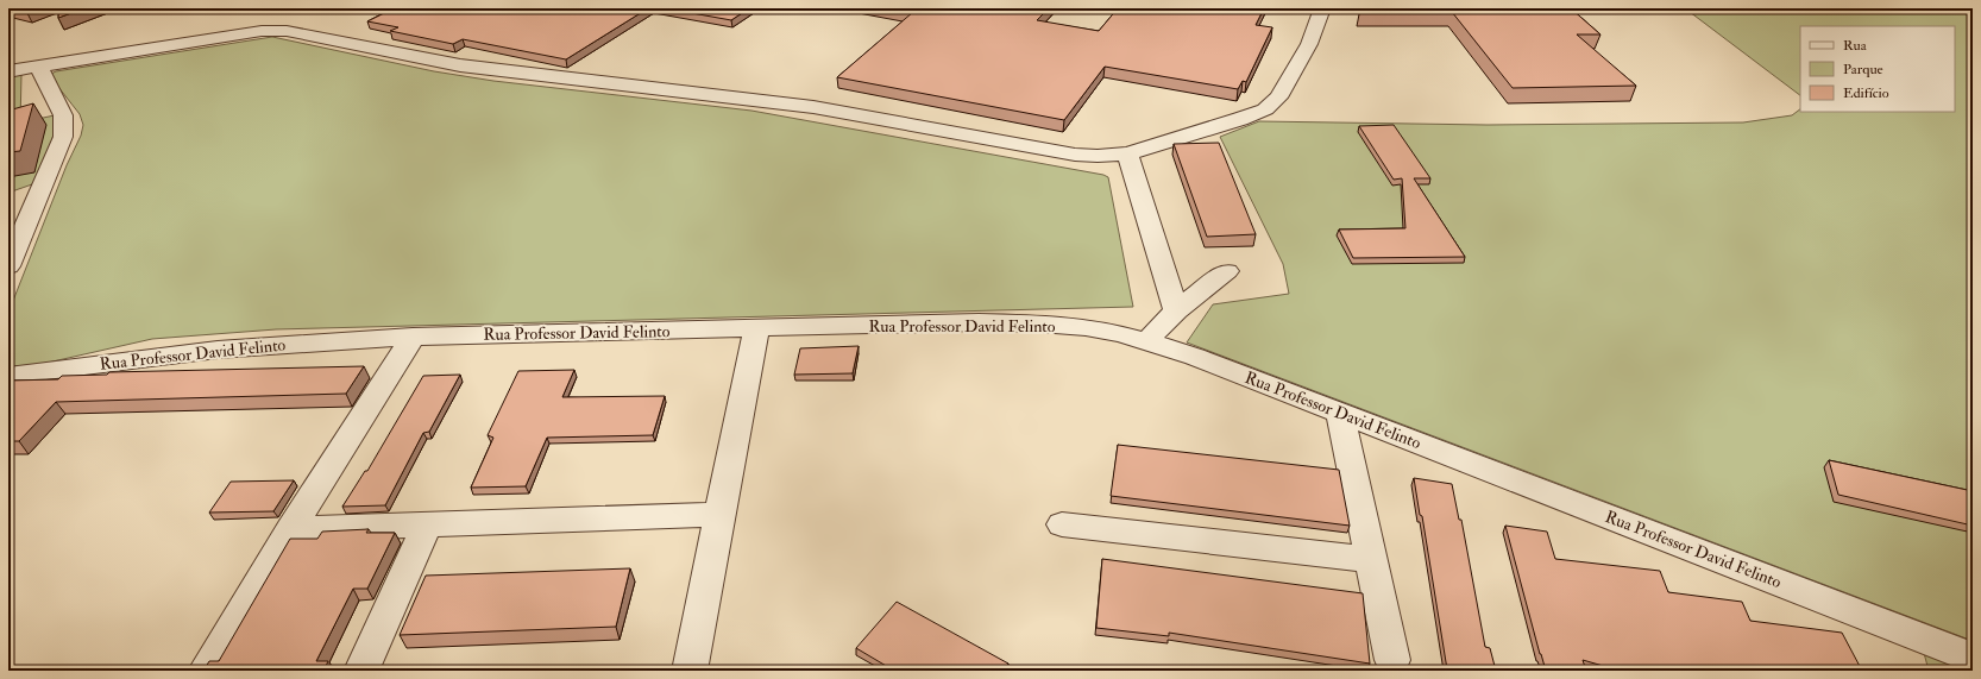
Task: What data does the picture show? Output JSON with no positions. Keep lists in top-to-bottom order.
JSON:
{
  "streets": {
    "street": ["Rua Professor David Felinto"]
  },
  "legend": ["Rua", "Parque", "Edifício"]
}
